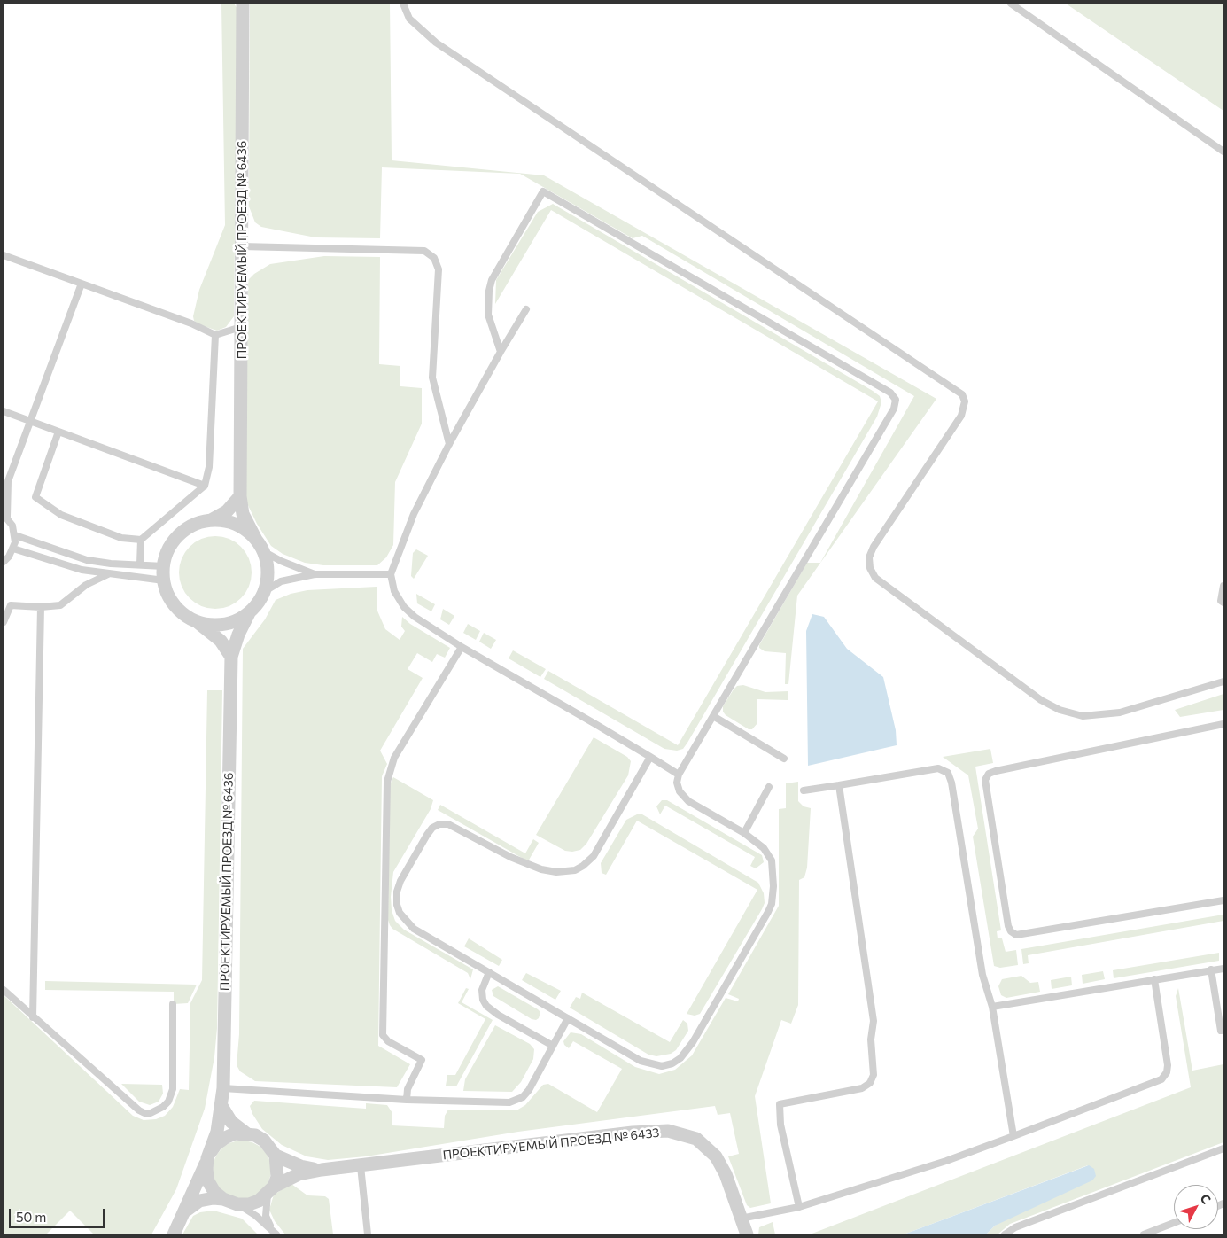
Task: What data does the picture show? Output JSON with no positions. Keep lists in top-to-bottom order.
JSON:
{
  "streets": {
    "street": ["ПРОЕКТИРУЕМЫЙ ПРОЕЗД № 6436", "ПРОЕКТИРУЕМЫЙ ПРОЕЗД № 6433"]
  },
  "scale_bar": "50 m",
  "north": "top right"
}
